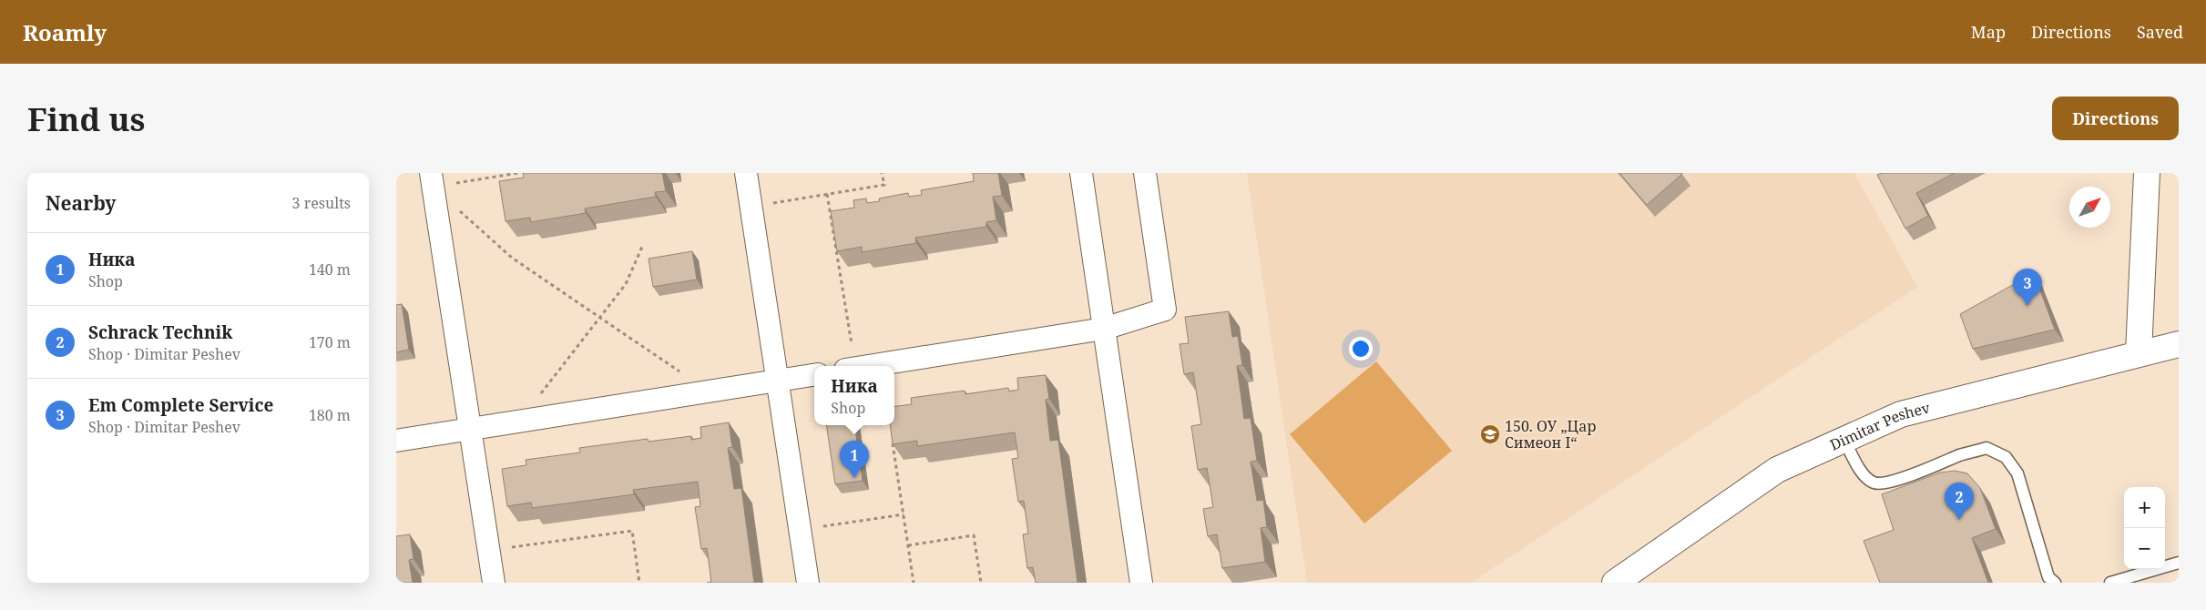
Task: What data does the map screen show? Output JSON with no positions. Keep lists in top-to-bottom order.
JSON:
{
  "streets": {
    "main road": ["Dimitar Peshev"]
  },
  "places": {
    "school or university": ["150. ОУ „Цар Симеон I“"]
  },
  "north": "top right",
  "page": {
    "header": "Roamly",
    "nav": ["Map", "Directions", "Saved"],
    "buttons": "Directions",
    "title": "Find us",
    "heading": ["Nearby", "3 results"],
    "list": [
      {
        "mark": "1",
        "name": "Ника",
        "note": "Shop",
        "value": "140 m"
      },
      {
        "mark": "2",
        "name": "Schrack Technik",
        "note": "Shop · Dimitar Peshev",
        "value": "170 m"
      },
      {
        "mark": "3",
        "name": "Em Complete Service",
        "note": "Shop · Dimitar Peshev",
        "value": "180 m"
      }
    ],
    "pins": ["3", "1", "2"],
    "popup": ["Ника", "Shop"],
    "map_buttons": ["+", "−"]
  }
}
